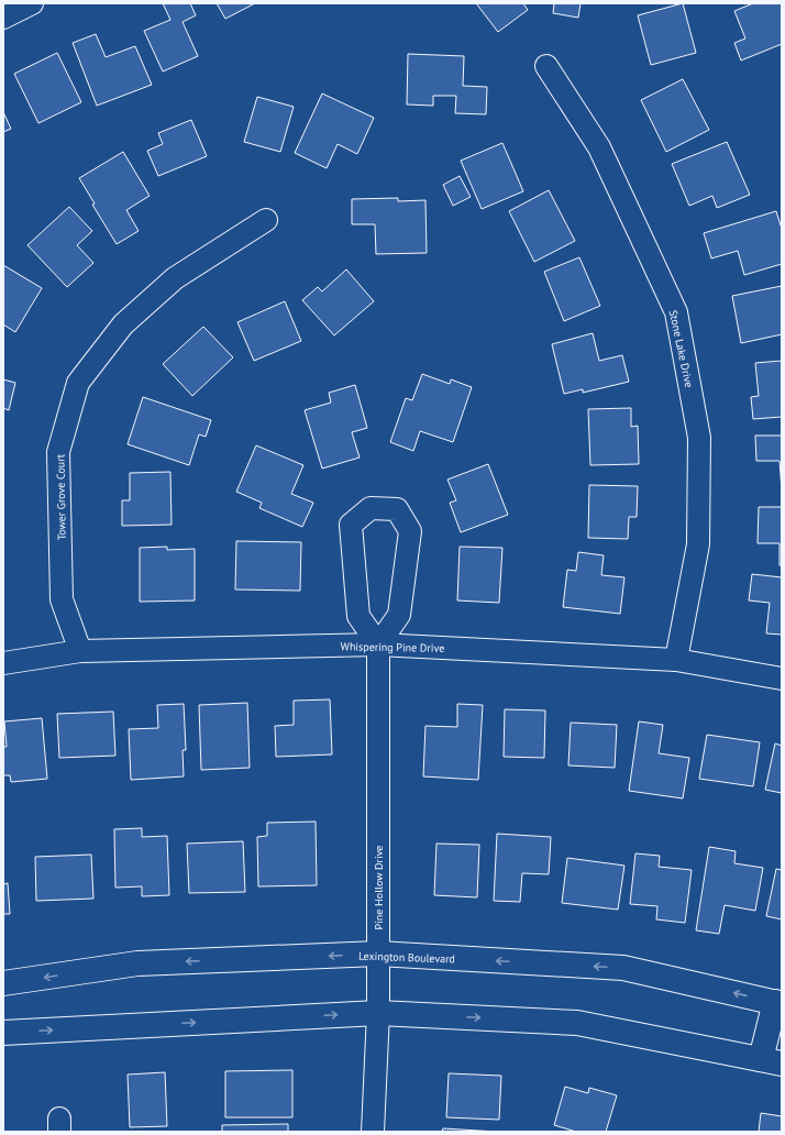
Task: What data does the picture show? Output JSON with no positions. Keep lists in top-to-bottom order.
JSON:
{
  "streets": {
    "street": [
      "Stone Lake Drive",
      "Tower Grove Court",
      "Whispering Pine Drive",
      "Pine Hollow Drive",
      "Lexington Boulevard"
    ]
  },
  "crossings": [
    ["Stone Lake Drive", "Whispering Pine Drive"],
    ["Tower Grove Court", "Whispering Pine Drive"],
    ["Whispering Pine Drive", "Pine Hollow Drive"],
    ["Pine Hollow Drive", "Lexington Boulevard"]
  ]
}
